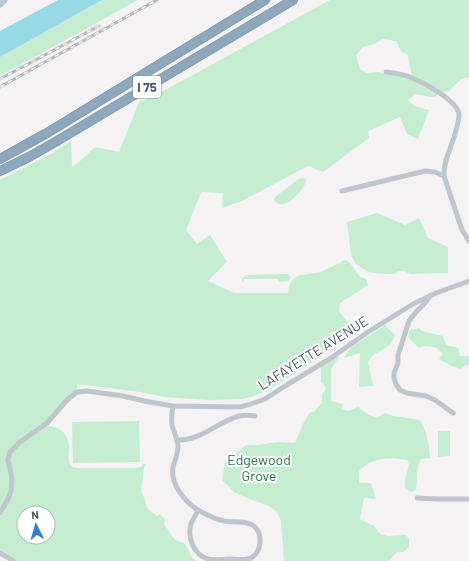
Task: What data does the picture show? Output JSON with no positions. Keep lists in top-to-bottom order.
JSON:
{
  "streets": {
    "highway": ["I 75"],
    "street": ["LAFAYETTE AVENUE"]
  },
  "parks": ["Edgewood Grove"],
  "north": "top"
}
